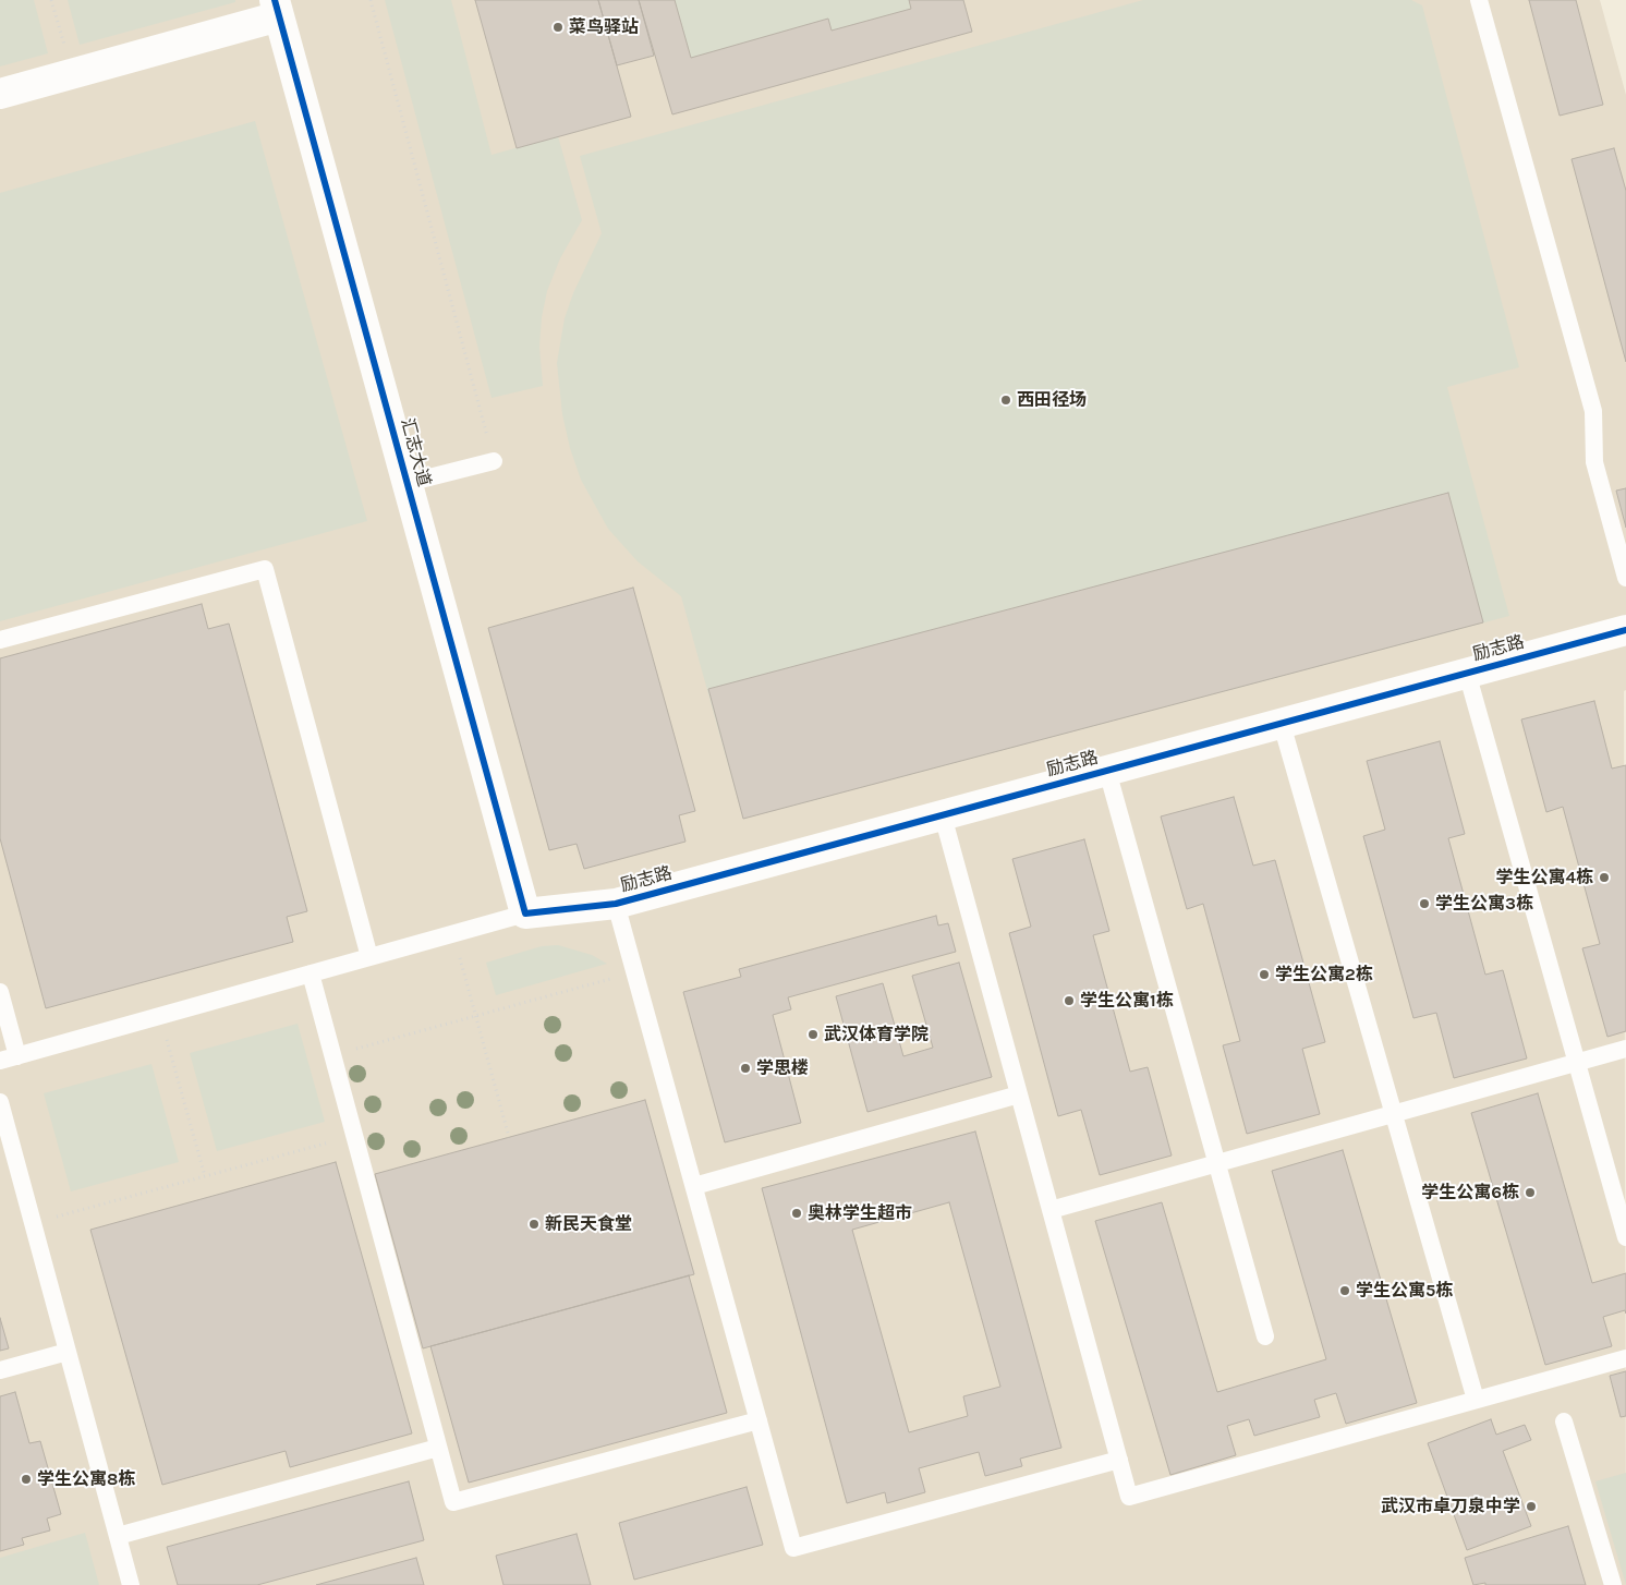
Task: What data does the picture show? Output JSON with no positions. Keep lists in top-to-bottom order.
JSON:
{
  "streets": {
    "street": ["汇志大道", "励志路"]
  },
  "crossings": [
    ["汇志大道", "励志路"]
  ],
  "places": [
    "菜鸟驿站",
    "西田径场",
    "学生公寓4栋",
    "学生公寓3栋",
    "学生公寓2栋",
    "学生公寓1栋",
    "武汉体育学院",
    "学思楼",
    "学生公寓6栋",
    "奥林学生超市",
    "新民天食堂",
    "学生公寓5栋",
    "学生公寓8栋",
    "武汉市卓刀泉中学"
  ]
}
